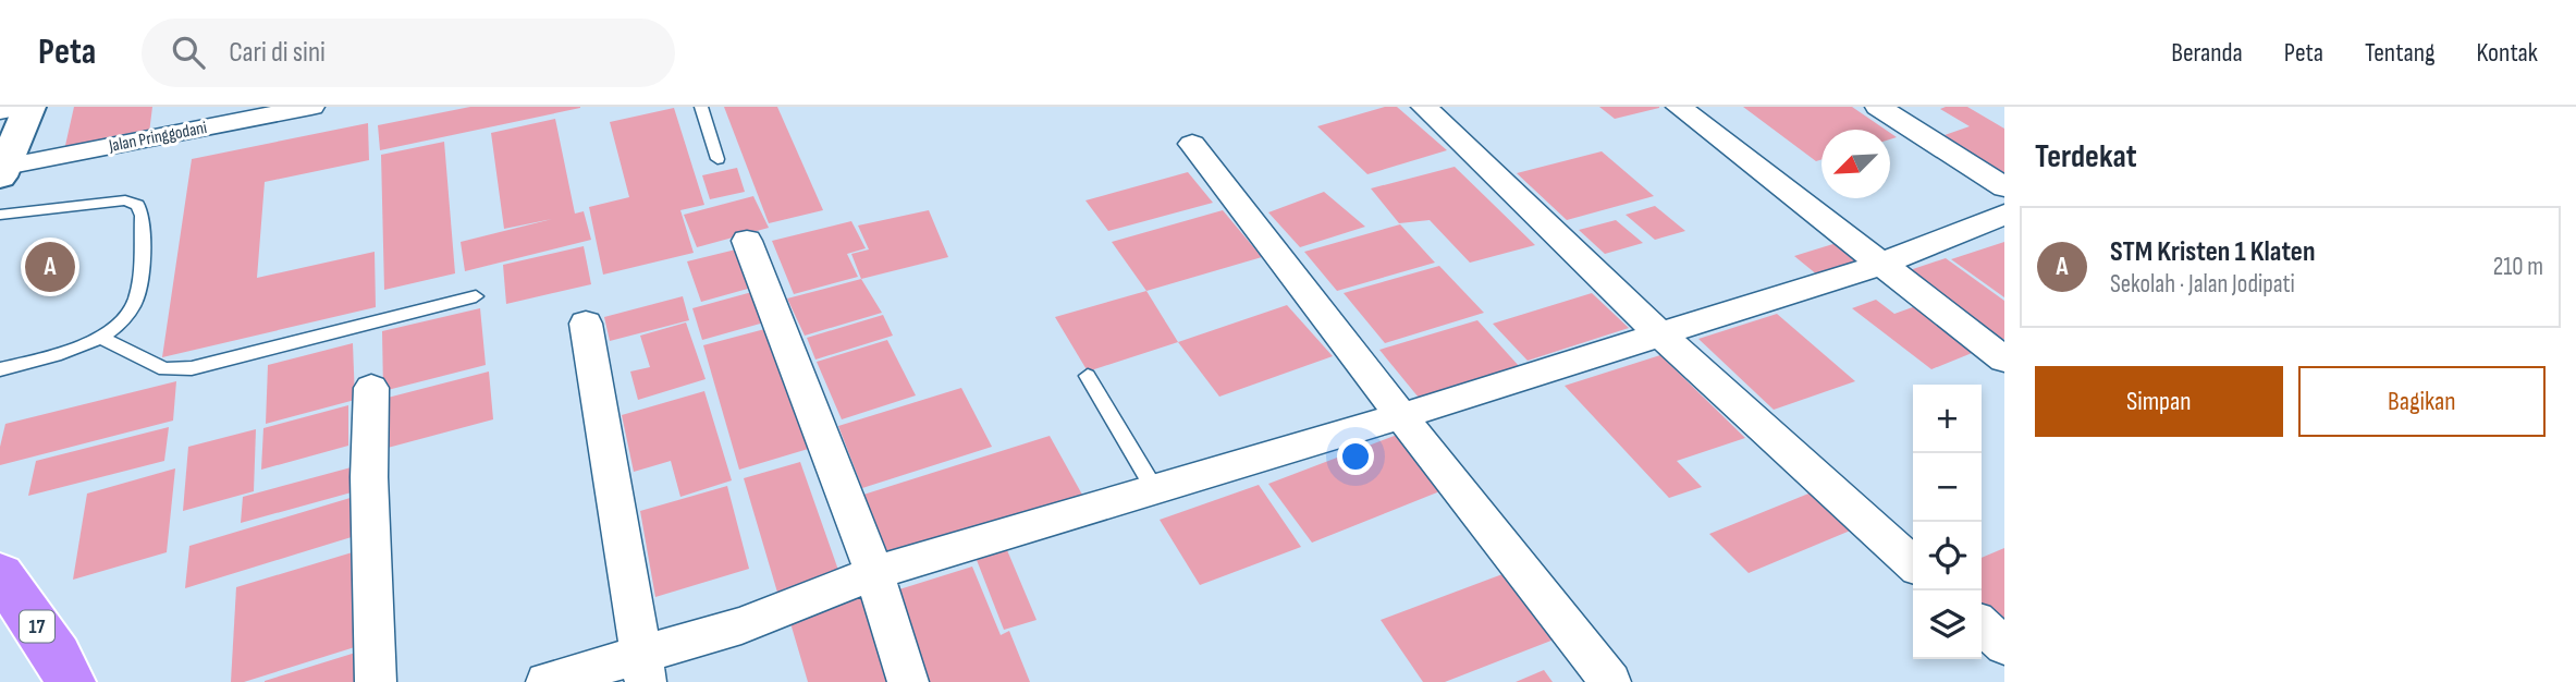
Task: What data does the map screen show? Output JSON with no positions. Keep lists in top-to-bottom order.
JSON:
{
  "streets": {
    "highway": ["17"],
    "street": ["Jalan Pringgodani"]
  },
  "north": "bottom left",
  "page": {
    "header": "Peta",
    "search": "Cari di sini",
    "nav": [
      "Beranda",
      "Peta",
      "Tentang",
      "Kontak"
    ],
    "heading": "Terdekat",
    "list": [
      {
        "mark": "A",
        "name": "STM Kristen 1 Klaten",
        "note": "Sekolah · Jalan Jodipati",
        "value": "210 m"
      }
    ],
    "pins": "A",
    "buttons": ["Simpan", "Bagikan"],
    "map_buttons": ["+", "−"]
  }
}
